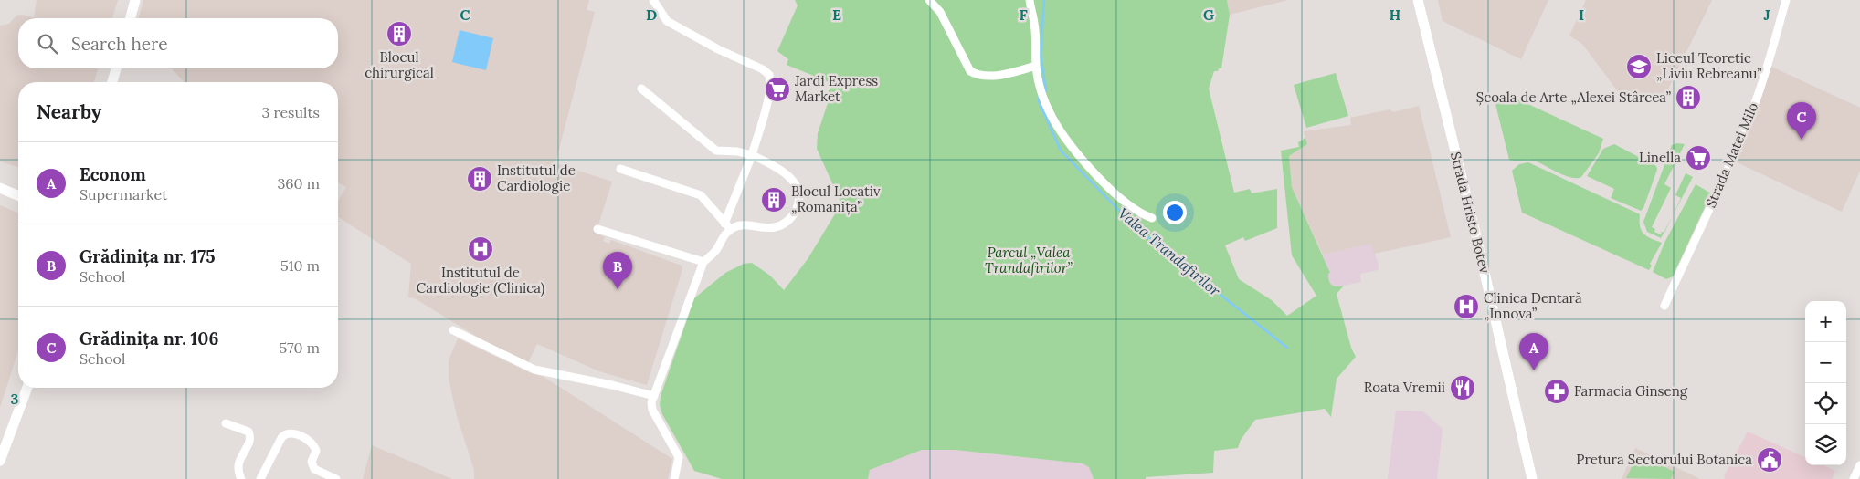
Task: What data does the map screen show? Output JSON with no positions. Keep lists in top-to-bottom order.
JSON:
{
  "streets": {
    "main road": ["Strada Hristo Botev"],
    "street": ["Strada Matei Milo"]
  },
  "water": ["Valea Trandafirilor"],
  "parks": ["Parcul „Valea Trandafirilor”"],
  "places": {
    "building": [
      "Blocul chirurgical",
      "Școala de Arte „Alexei Stârcea”",
      "Institutul de Cardiologie",
      "Blocul Locativ „Romanița”"
    ],
    "school or university": ["Liceul Teoretic „Liviu Rebreanu”"],
    "supermarket": ["Jardi Express Market", "Linella"],
    "hospital": ["Institutul de Cardiologie (Clinica)", "Clinica Dentară „Innova”"],
    "restaurant": ["Roata Vremii"],
    "pharmacy": ["Farmacia Ginseng"],
    "public building": ["Pretura Sectorului Botanica"]
  },
  "page": {
    "search": "Search here",
    "heading": ["Nearby", "3 results"],
    "pins": ["C", "B", "A"],
    "list": [
      {
        "mark": "A",
        "name": "Econom",
        "note": "Supermarket",
        "value": "360 m"
      },
      {
        "mark": "B",
        "name": "Grădinița nr. 175",
        "note": "School",
        "value": "510 m"
      },
      {
        "mark": "C",
        "name": "Grădinița nr. 106",
        "note": "School",
        "value": "570 m"
      }
    ],
    "map_buttons": ["+", "−"]
  },
  "grid": {
    "columns": [
      "C",
      "D",
      "E",
      "F",
      "G",
      "H",
      "I",
      "J"
    ],
    "rows": ["3"]
  }
}
